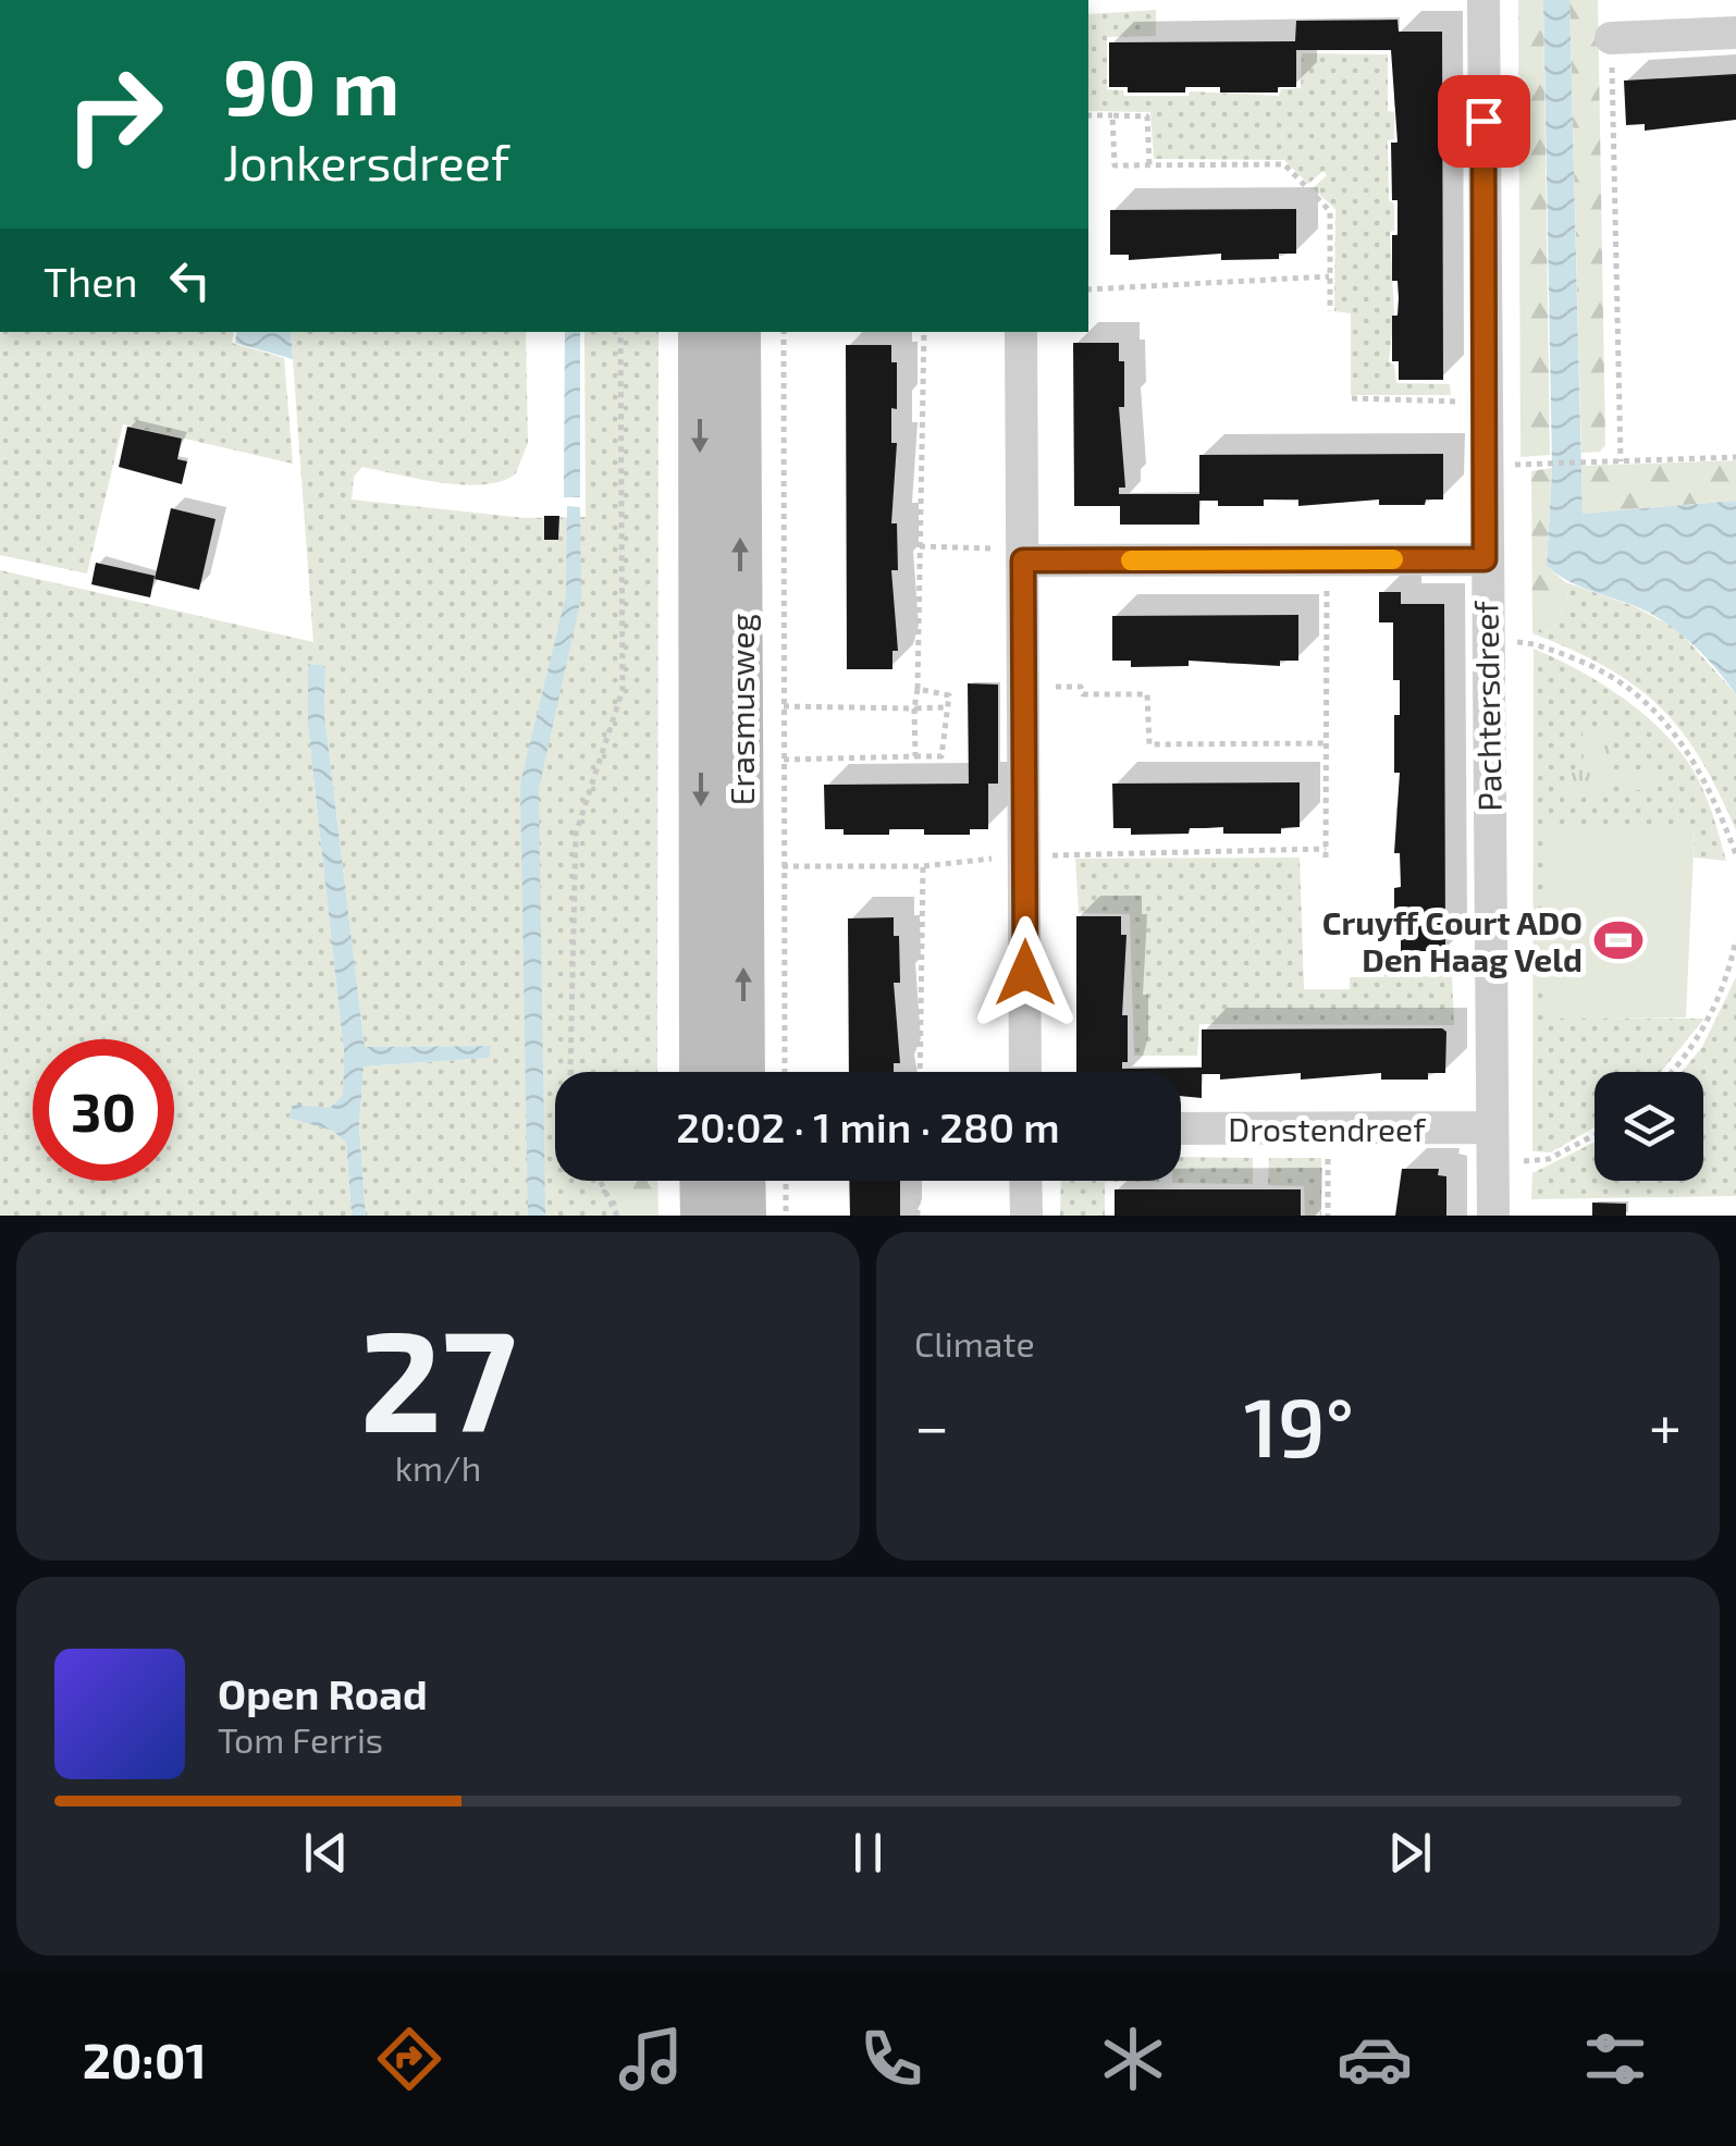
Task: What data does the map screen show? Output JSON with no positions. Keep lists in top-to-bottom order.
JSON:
{
  "streets": {
    "main road": ["Erasmusweg"],
    "street": ["Pachtersdreef", "Drostendreef"]
  },
  "crossings": [
    ["Pachtersdreef", "Drostendreef"]
  ],
  "places": {
    "sports": ["Cruyff Court ADO Den Haag Veld"]
  },
  "page": {
    "turn": ["90 m", "Jonkersdreef"],
    "then": "Then",
    "limit": "30",
    "trip": "20:02 · 1 min · 280 m",
    "tile": [
      ["27", "km/h"],
      "Climate"
    ],
    "heat": ["−", "19°", "+"],
    "song": ["Open Road", "Tom Ferris"],
    "tabs": "20:01"
  }
}
